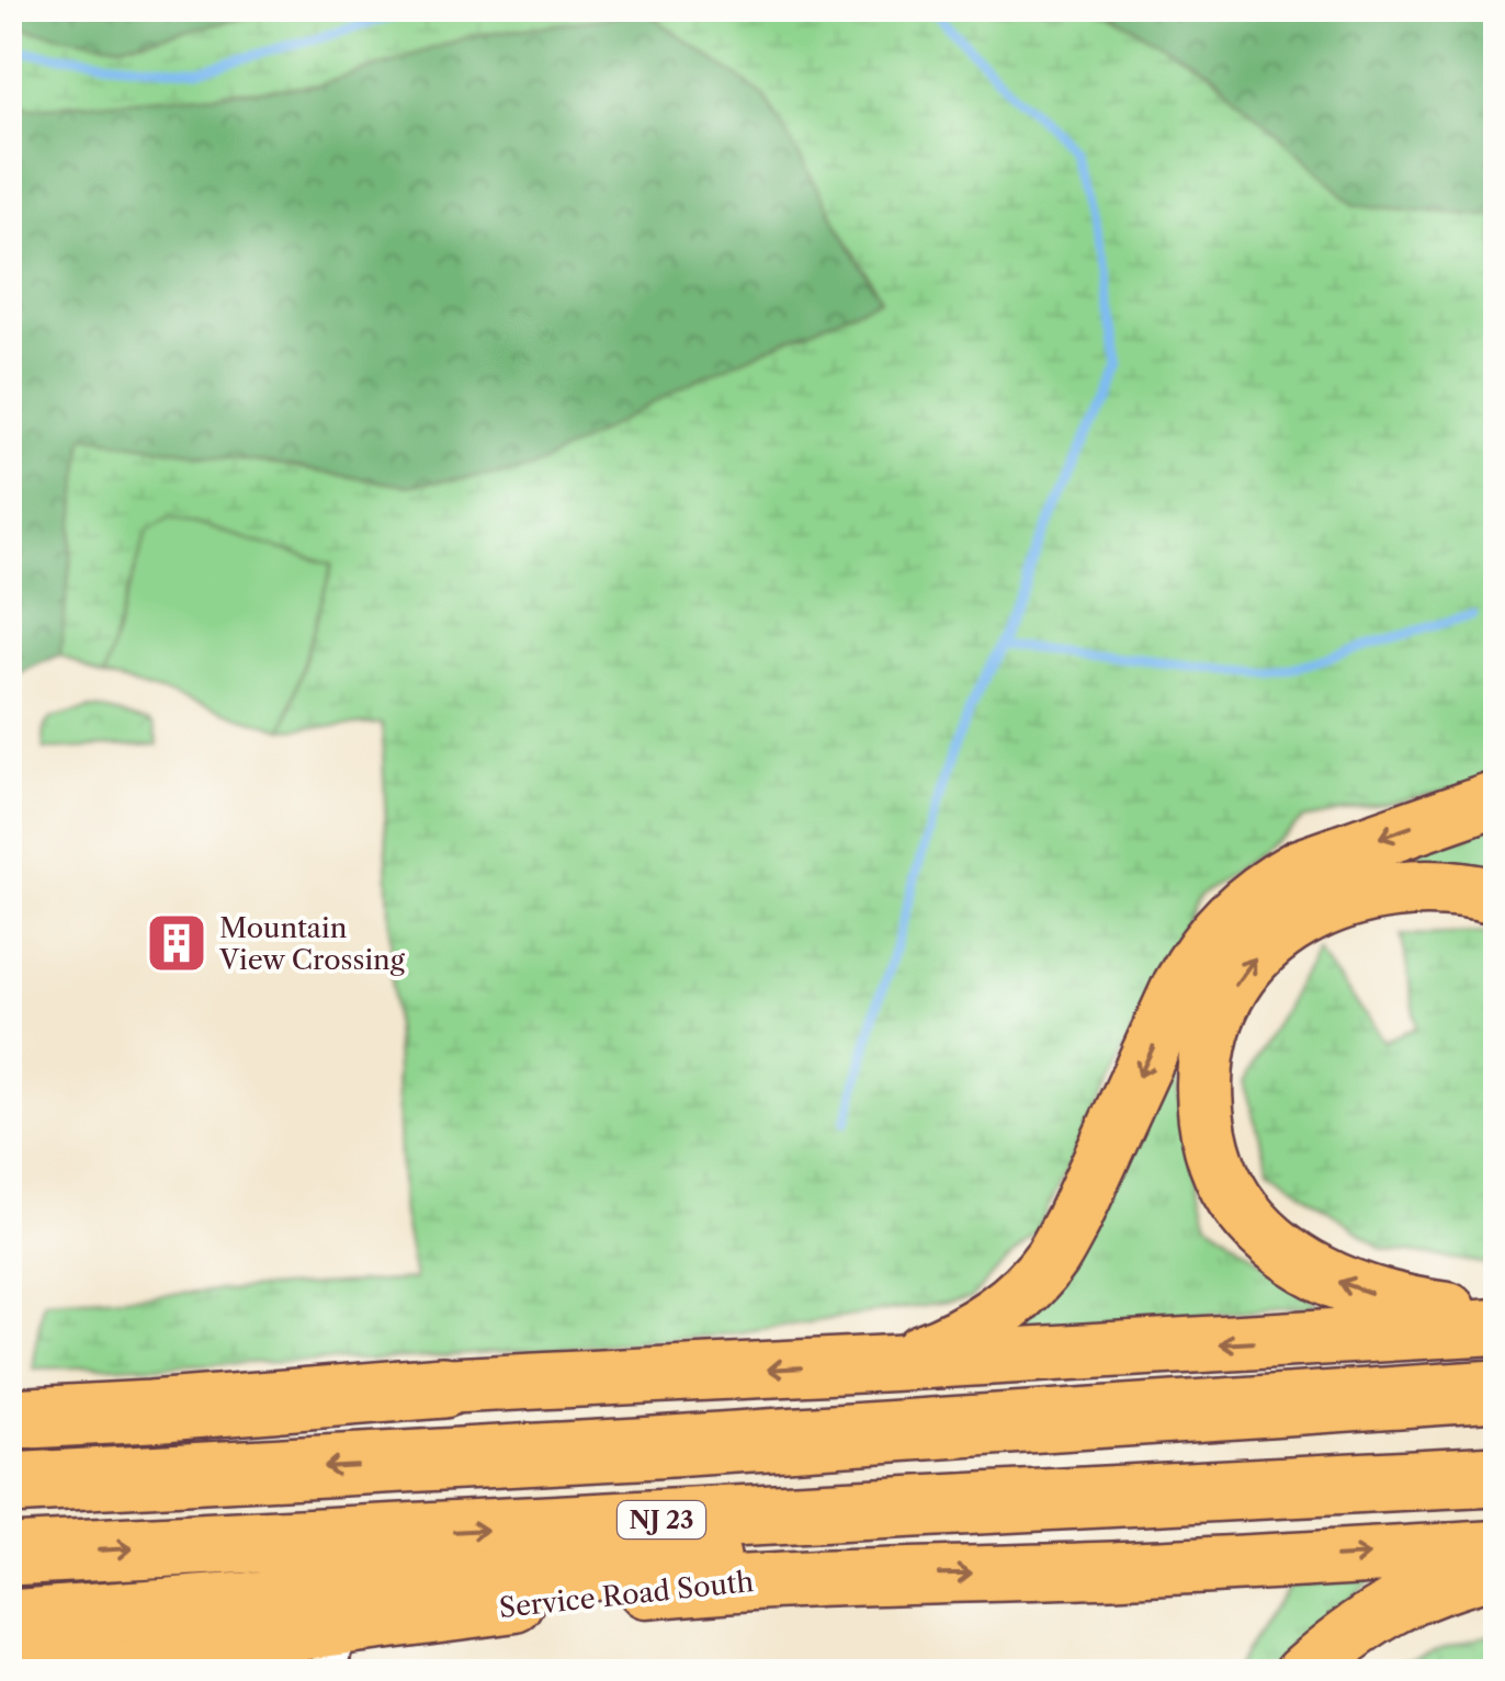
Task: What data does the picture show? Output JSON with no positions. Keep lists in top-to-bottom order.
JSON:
{
  "streets": {
    "highway": ["NJ 23"],
    "main road": ["Service Road South"]
  },
  "places": {
    "building": ["Mountain View Crossing"]
  }
}
